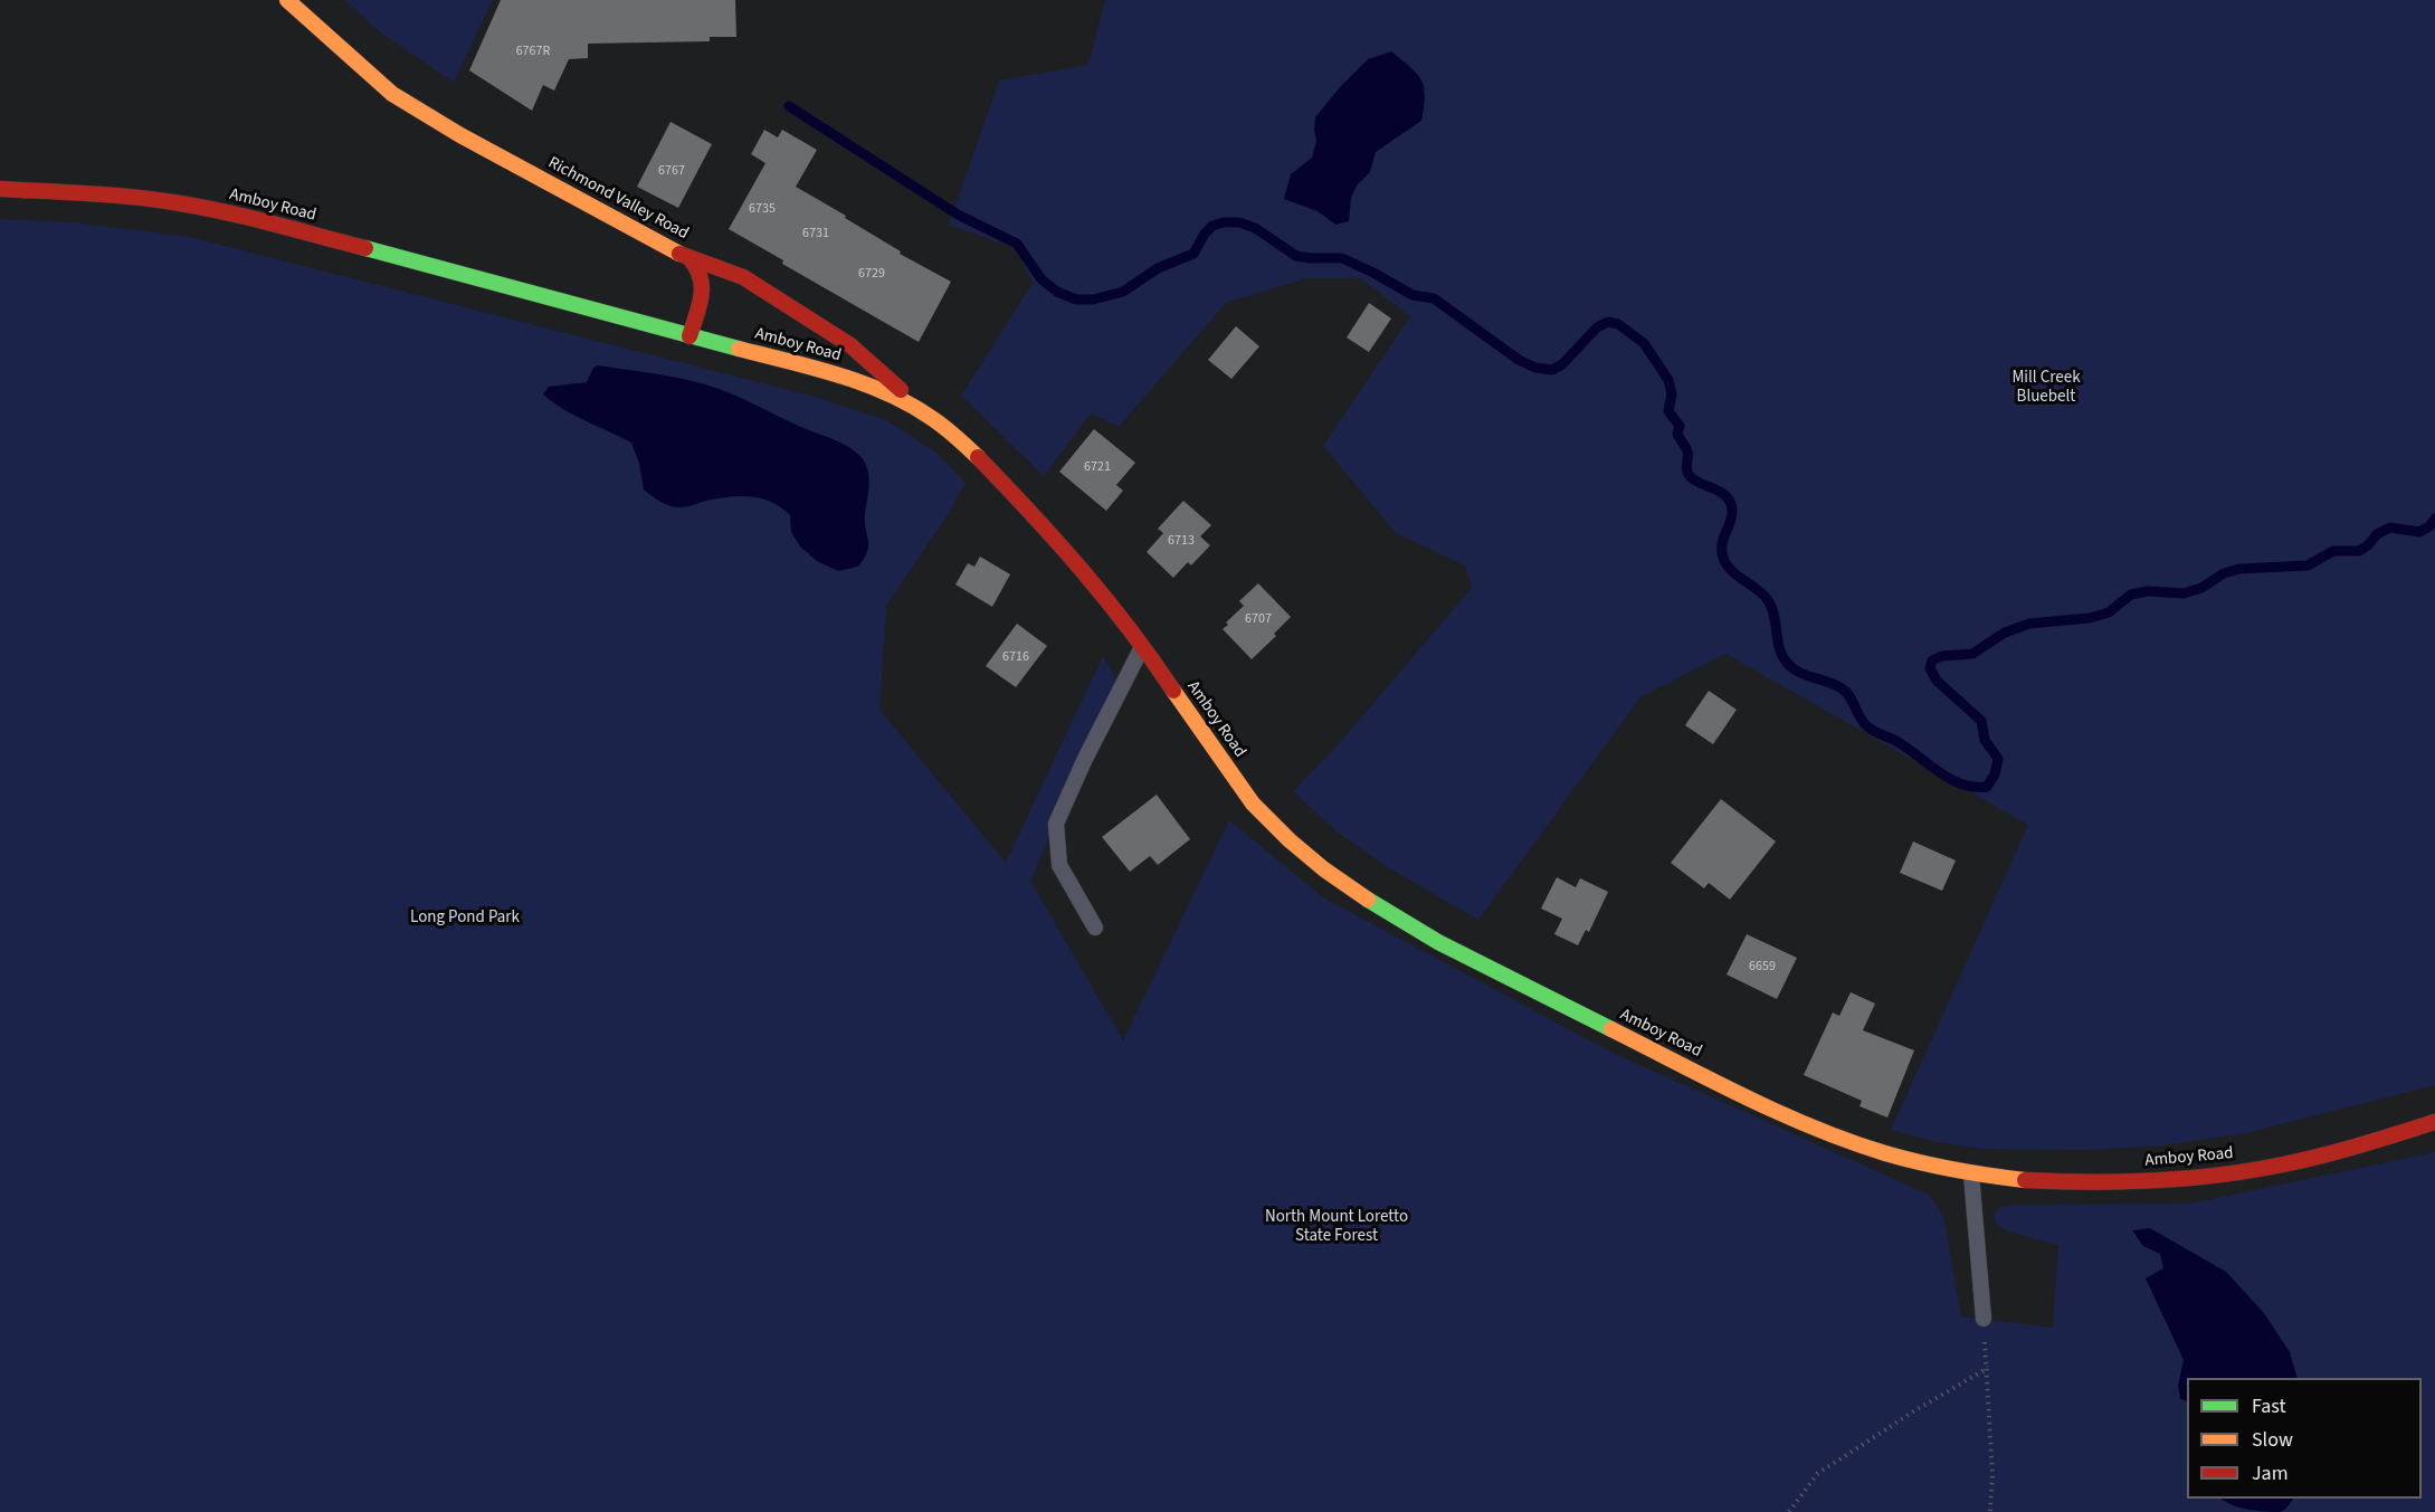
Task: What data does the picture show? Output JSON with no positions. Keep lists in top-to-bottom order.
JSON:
{
  "streets": {
    "main road": ["Richmond Valley Road", "Amboy Road"]
  },
  "crossings": [
    ["Richmond Valley Road", "Amboy Road"]
  ],
  "parks": ["Mill Creek Bluebelt", "Long Pond Park", "North Mount Loretto State Forest"],
  "house_numbers": [
    "6767R",
    "6767",
    "6735",
    "6731",
    "6729",
    "6721",
    "6713",
    "6707",
    "6716",
    "6659"
  ],
  "legend": ["Fast", "Slow", "Jam"]
}
